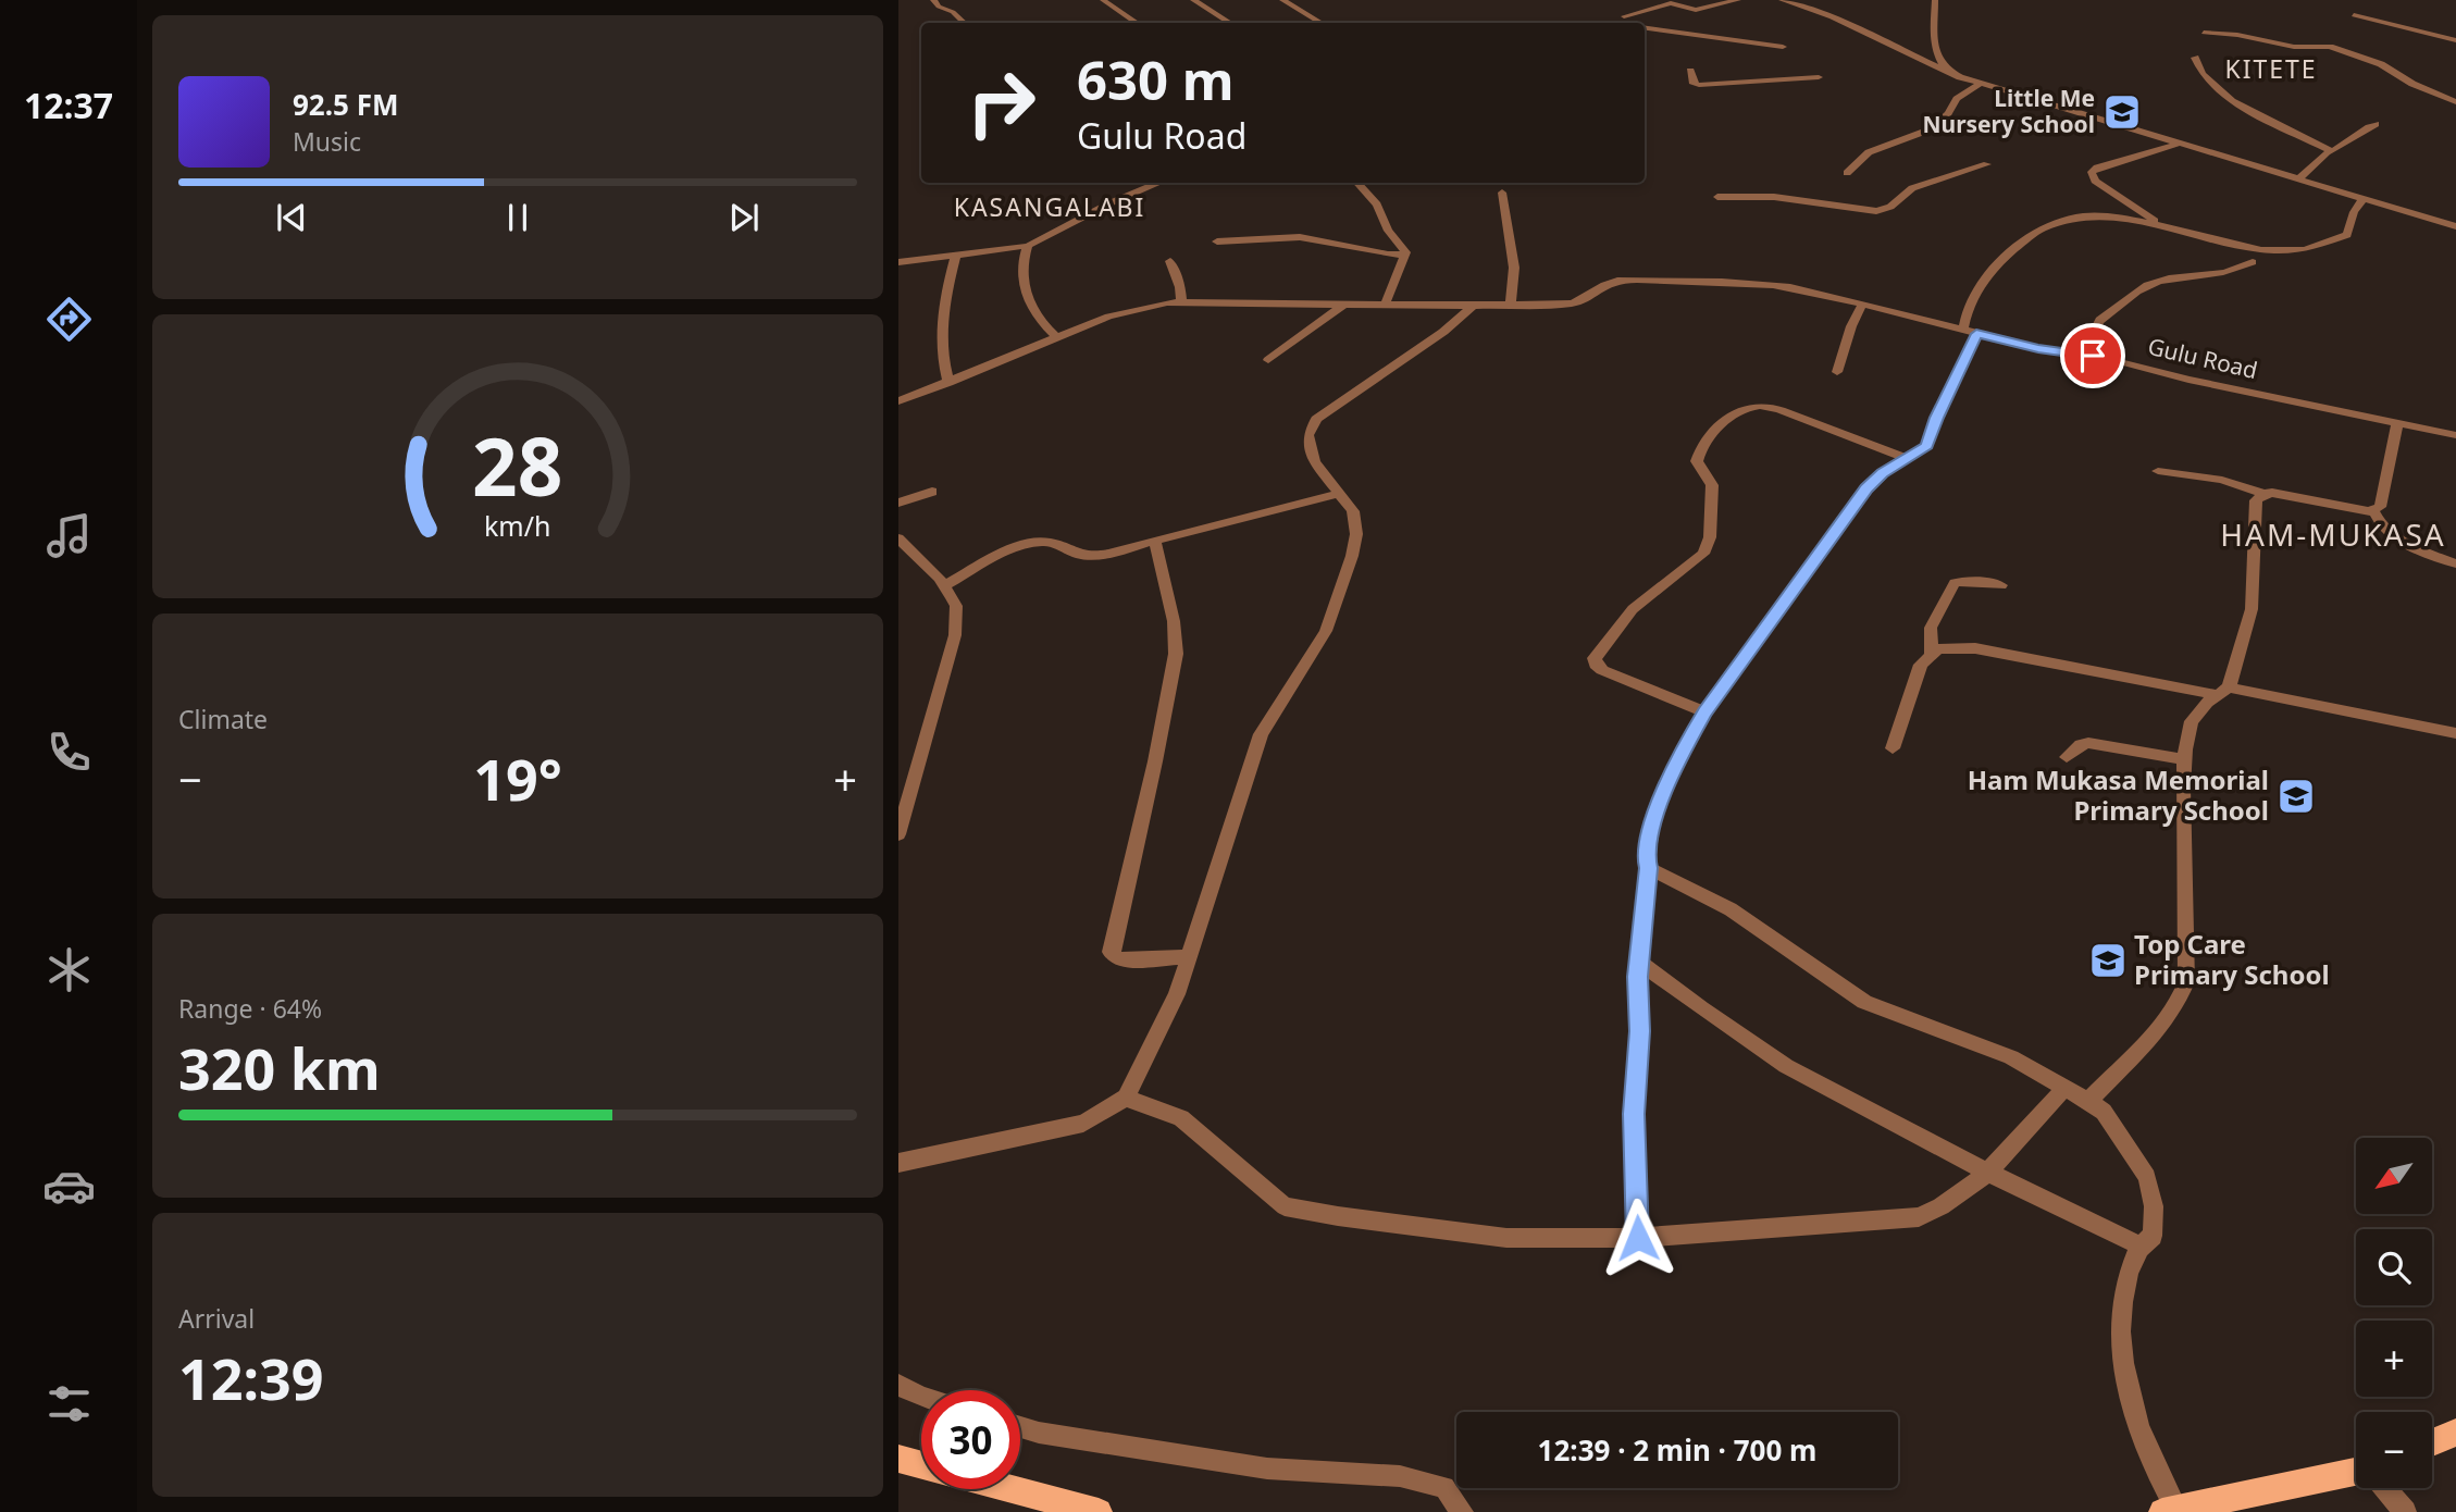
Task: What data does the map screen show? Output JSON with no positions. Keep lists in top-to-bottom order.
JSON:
{
  "streets": {
    "street": ["Gulu Road"]
  },
  "districts": ["KITETE", "KASANGALABI", "HAM-MUKASA"],
  "places": {
    "school or university": ["Little Me Nursery School", "Ham Mukasa Memorial Primary School", "Top Care Primary School"]
  },
  "north": "bottom left",
  "page": {
    "tabs": "12:37",
    "turn": ["630 m", "Gulu Road"],
    "song": ["92.5 FM", "Music"],
    "tile": [
      "Climate",
      ["Range · 64%", "320 km"],
      ["Arrival", "12:39"]
    ],
    "heat": ["−", "19°", "+"],
    "map_buttons": ["+", "−"],
    "limit": "30",
    "trip": "12:39 · 2 min · 700 m",
    "gauge": ["28", "km/h"]
  }
}
